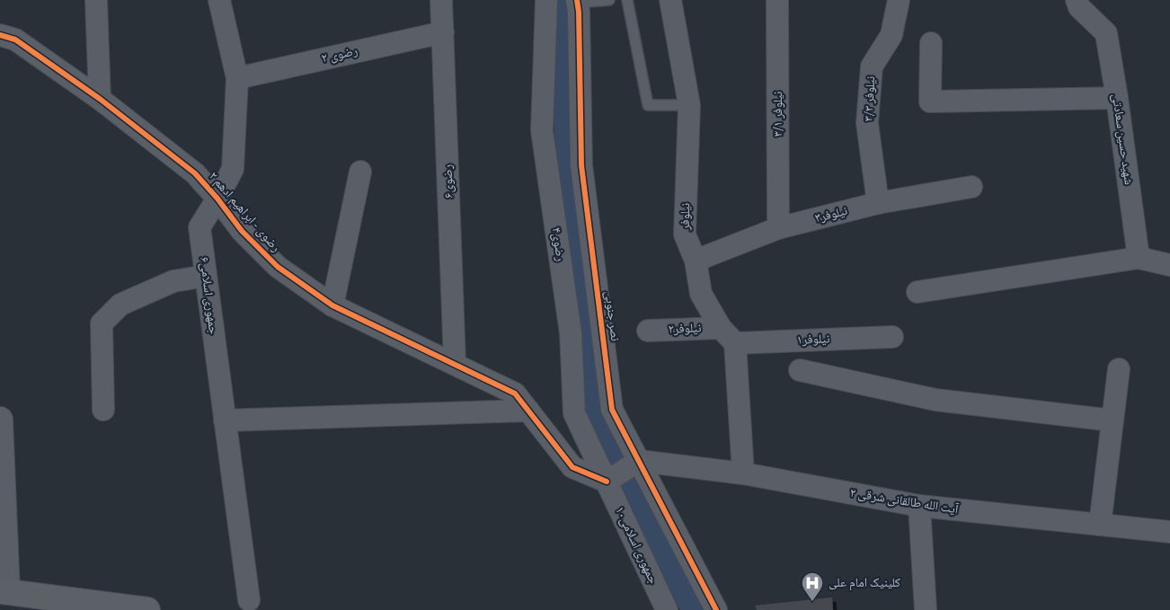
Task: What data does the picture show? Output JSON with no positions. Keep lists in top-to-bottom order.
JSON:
{
  "streets": {
    "street": [
      "رضوی ۲",
      "نیلوفر ۳/۳",
      "نیلوفر ۳/۱",
      "شهید حسین سعادتی",
      "رضوی۶",
      "رضوی - ابراهیم ادهم ۲",
      "نیلوفر۳",
      "نیلوفر",
      "رضوی۴",
      "جمهوری اسلامی۶",
      "نصر جنوبی",
      "نیلوفر۲",
      "نیلوفر۱",
      "آیت الله طالقانی شرقی ۲",
      "جمهوری اسلامی۱۰"
    ]
  },
  "crossings": [
    ["رضوی ۲", "رضوی۶"],
    ["رضوی ۲", "جمهوری اسلامی۶"],
    ["نیلوفر ۳/۳", "نیلوفر۳"],
    ["نیلوفر ۳/۱", "نیلوفر۳"],
    ["رضوی۶", "رضوی - ابراهیم ادهم ۲"],
    ["رضوی - ابراهیم ادهم ۲", "رضوی۴"],
    ["رضوی - ابراهیم ادهم ۲", "جمهوری اسلامی۶"],
    ["رضوی - ابراهیم ادهم ۲", "جمهوری اسلامی۱۰"],
    ["نیلوفر۳", "نیلوفر"],
    ["نیلوفر", "نیلوفر۲"],
    ["نیلوفر", "نیلوفر۱"],
    ["نیلوفر", "آیت الله طالقانی شرقی ۲"],
    ["رضوی۴", "جمهوری اسلامی۱۰"],
    ["نصر جنوبی", "آیت الله طالقانی شرقی ۲"],
    ["نیلوفر۲", "نیلوفر۱"]
  ],
  "places": {
    "hospital": ["کلینیک امام علی"]
  }
}
